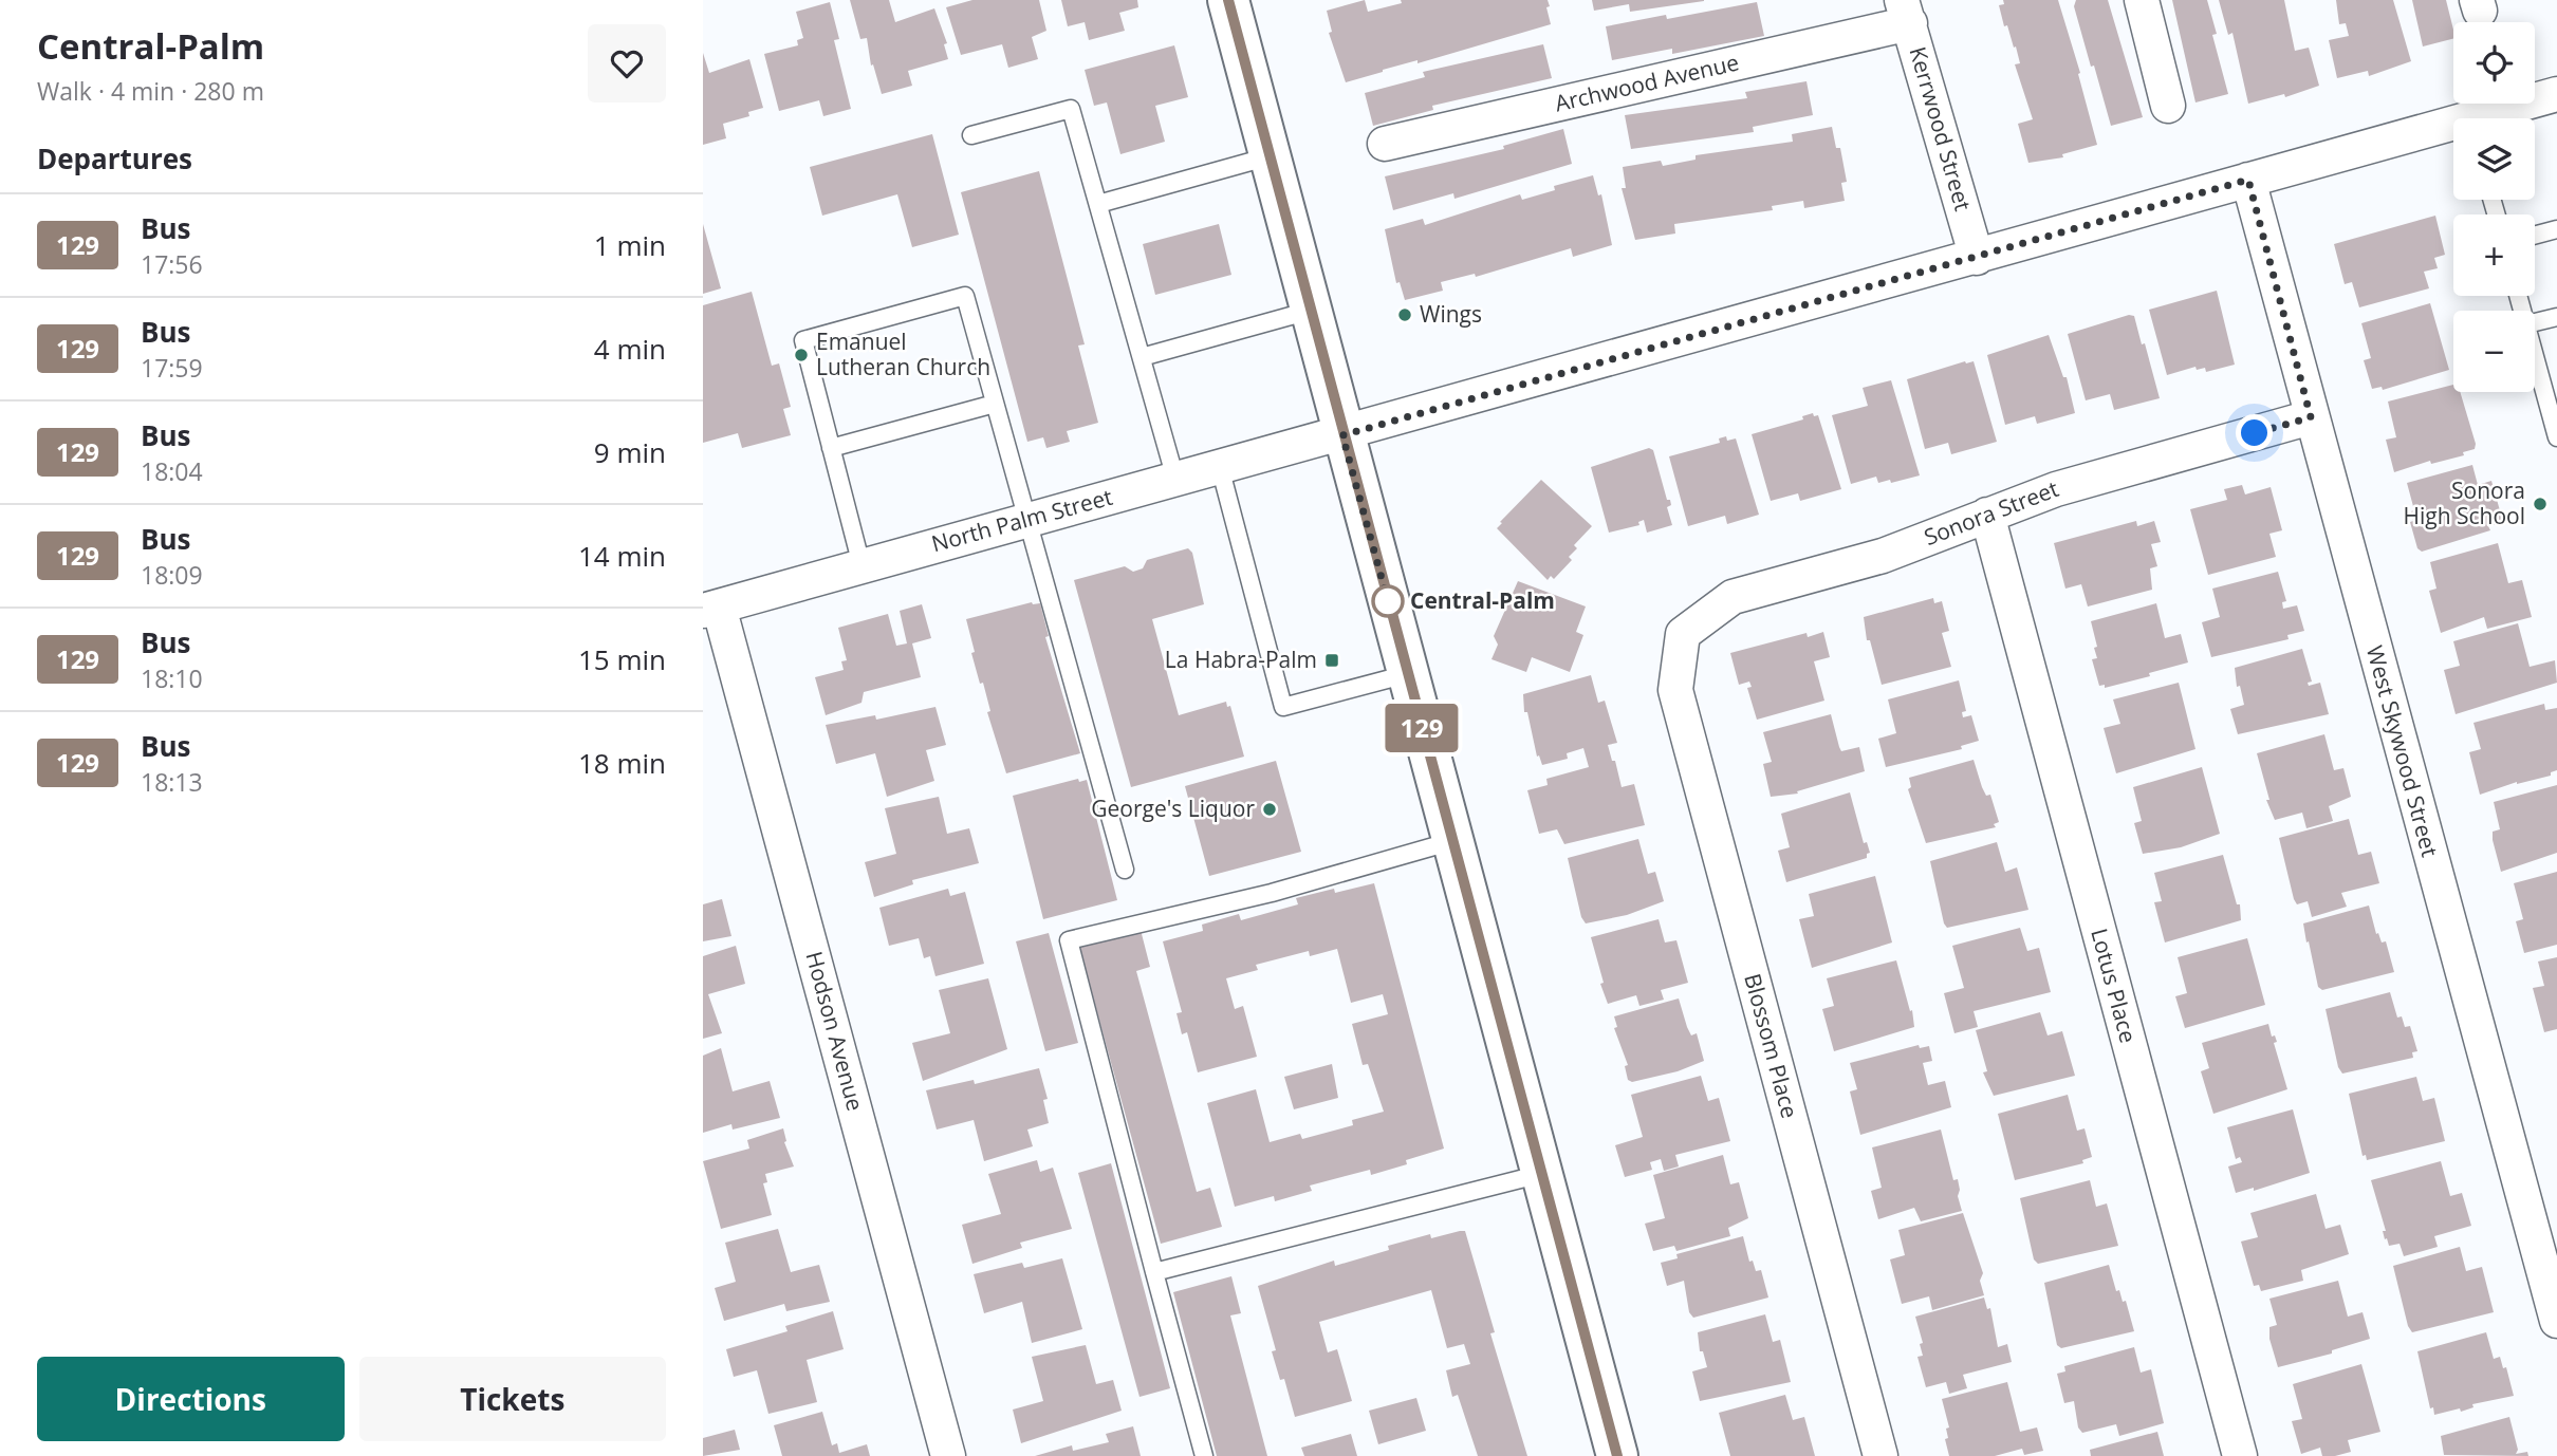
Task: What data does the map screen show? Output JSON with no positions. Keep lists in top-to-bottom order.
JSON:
{
  "streets": {
    "street": [
      "Archwood Avenue",
      "Kerrwood Street",
      "Sonora Street",
      "North Palm Street",
      "West Skywood Street",
      "Lotus Place",
      "Hodson Avenue",
      "Blossom Place"
    ]
  },
  "crossings": [
    ["Archwood Avenue", "Kerrwood Street"],
    ["Kerrwood Street", "North Palm Street"],
    ["Sonora Street", "West Skywood Street"],
    ["Sonora Street", "Lotus Place"],
    ["Sonora Street", "Blossom Place"],
    ["North Palm Street", "West Skywood Street"],
    ["North Palm Street", "Hodson Avenue"]
  ],
  "places": {
    "other": [
      "Wings",
      "Emanuel Lutheran Church",
      "Sonora High School",
      "Central-Palm",
      "George's Liquor"
    ],
    "transit": ["La Habra-Palm"]
  },
  "lines": ["bus line 129"],
  "page": {
    "heading": [
      ["Central-Palm", "Walk · 4 min · 280 m"],
      "Departures"
    ],
    "on_map": "129",
    "map_buttons": ["+", "−"],
    "list": [
      {
        "mark": "129",
        "name": "Bus",
        "note": "17:56",
        "value": "1 min"
      },
      {
        "mark": "129",
        "name": "Bus",
        "note": "17:59",
        "value": "4 min"
      },
      {
        "mark": "129",
        "name": "Bus",
        "note": "18:04",
        "value": "9 min"
      },
      {
        "mark": "129",
        "name": "Bus",
        "note": "18:09",
        "value": "14 min"
      },
      {
        "mark": "129",
        "name": "Bus",
        "note": "18:10",
        "value": "15 min"
      },
      {
        "mark": "129",
        "name": "Bus",
        "note": "18:13",
        "value": "18 min"
      }
    ],
    "buttons": ["Directions", "Tickets"]
  }
}
